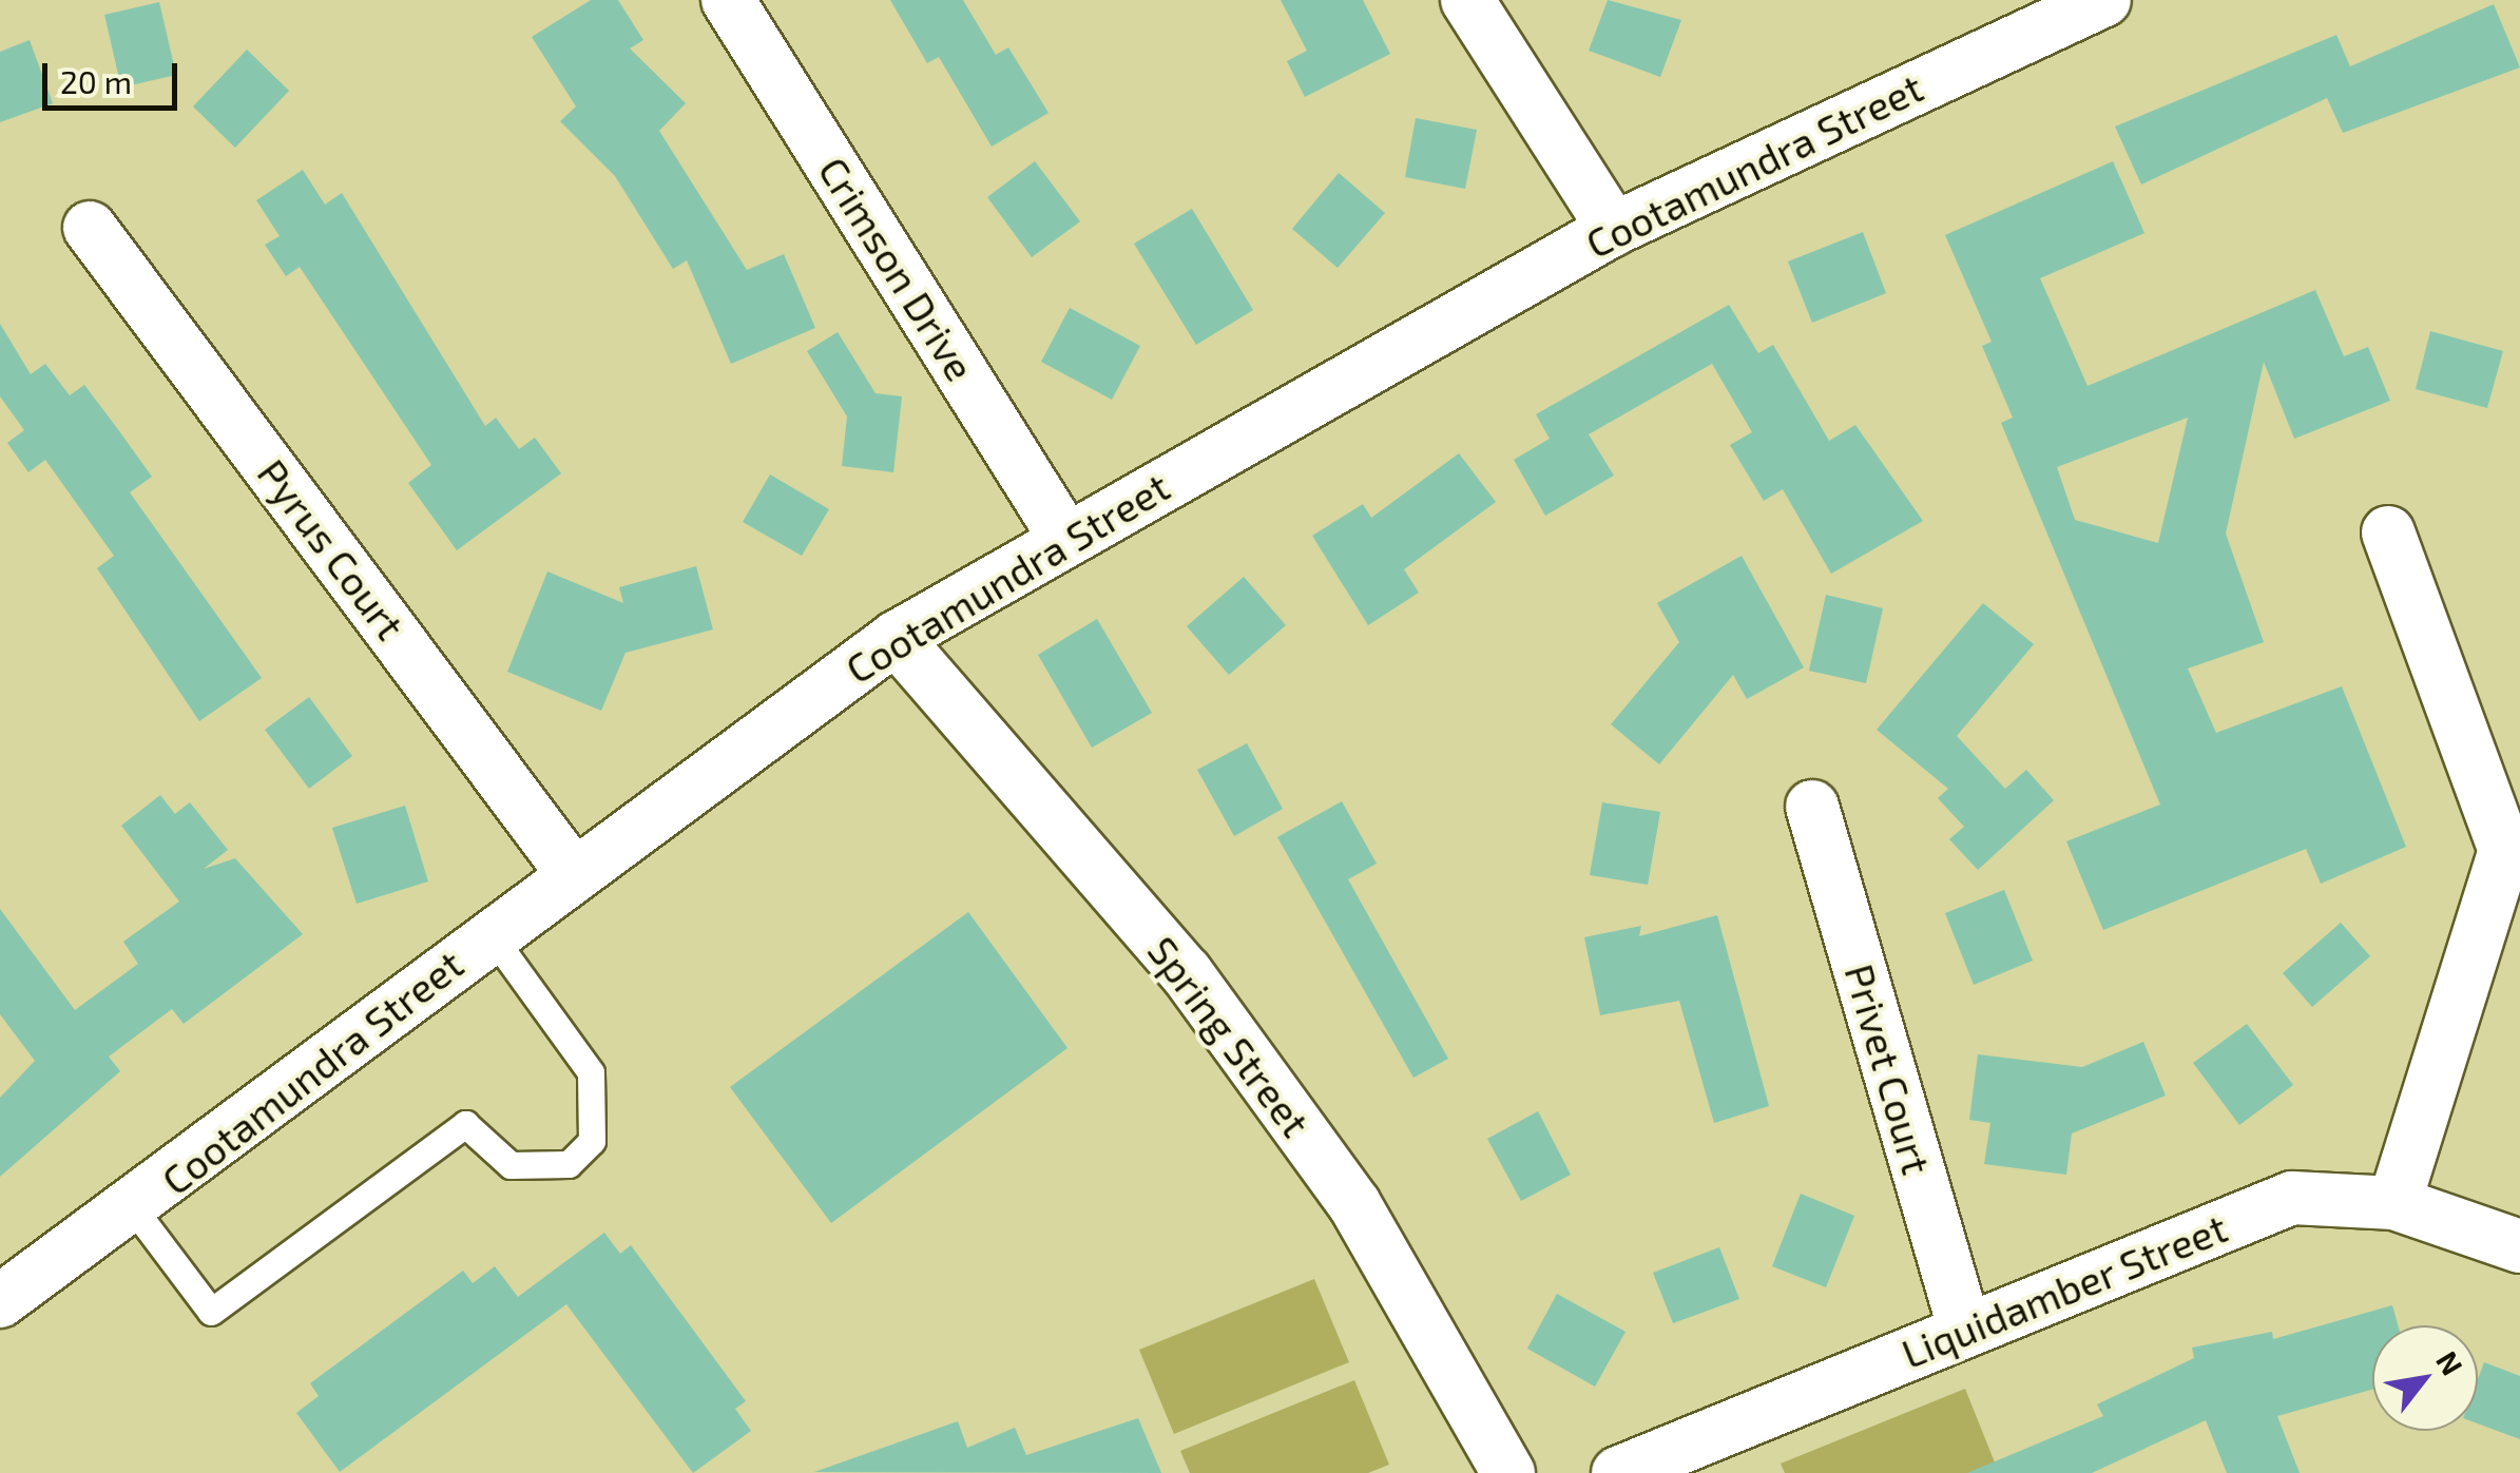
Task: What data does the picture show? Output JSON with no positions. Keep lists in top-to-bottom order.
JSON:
{
  "streets": {
    "street": [
      "Cootamundra Street",
      "Crimson Drive",
      "Pyrus Court",
      "Spring Street",
      "Privet Court",
      "Liquidamber Street"
    ]
  },
  "crossings": [
    ["Cootamundra Street", "Crimson Drive"],
    ["Cootamundra Street", "Pyrus Court"],
    ["Cootamundra Street", "Spring Street"],
    ["Privet Court", "Liquidamber Street"]
  ],
  "scale_bar": "20 m",
  "north": "top right"
}
